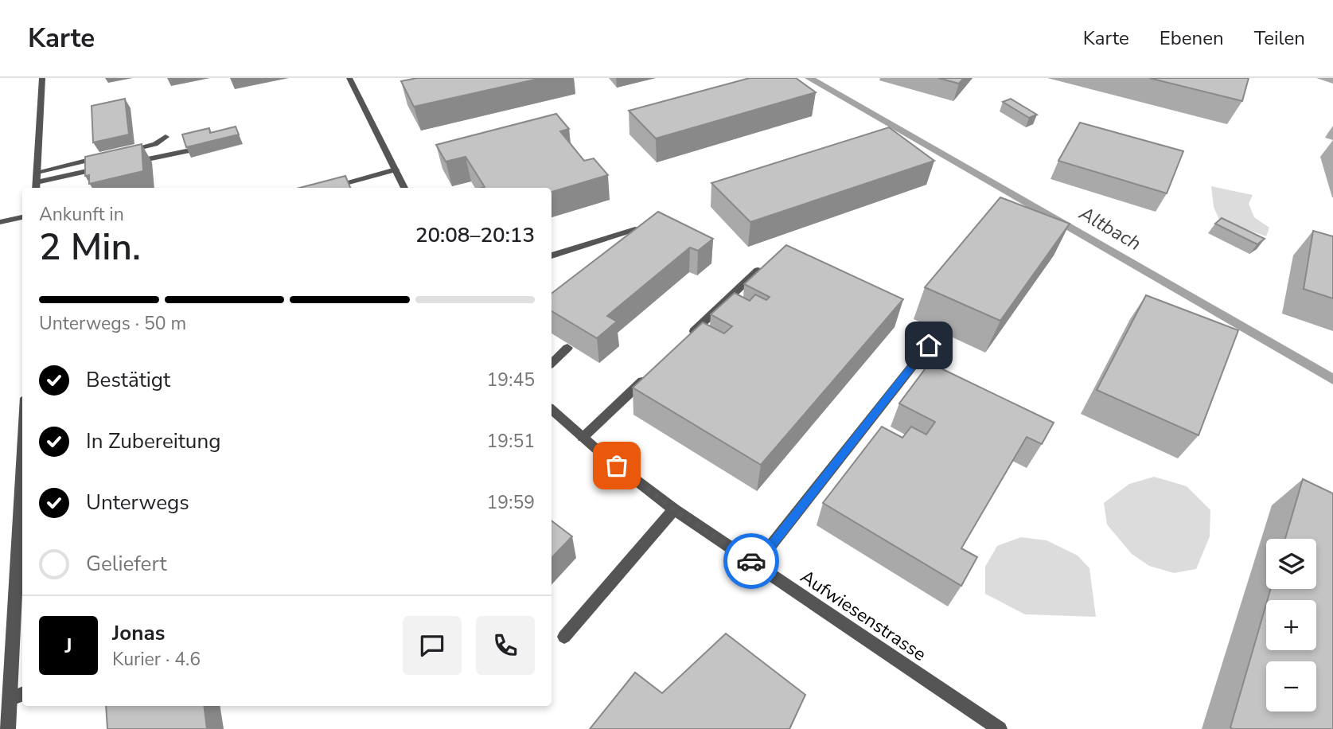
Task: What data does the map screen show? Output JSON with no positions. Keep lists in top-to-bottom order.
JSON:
{
  "streets": {
    "street": ["Aufwiesenstrasse"]
  },
  "water": ["Altbach"],
  "page": {
    "header": "Karte",
    "nav": ["Karte", "Ebenen", "Teilen"],
    "heading": ["2 Min.", "Ankunft in", "20:08–20:13"],
    "panel": ["Jonas", "Kurier · 4.6"],
    "bar": "Unterwegs · 50 m",
    "list": [
      ["Bestätigt", "19:45"],
      ["In Zubereitung", "19:51"],
      ["Unterwegs", "19:59"],
      "Geliefert"
    ],
    "map_buttons": ["+", "−"],
    "round": "J"
  }
}
